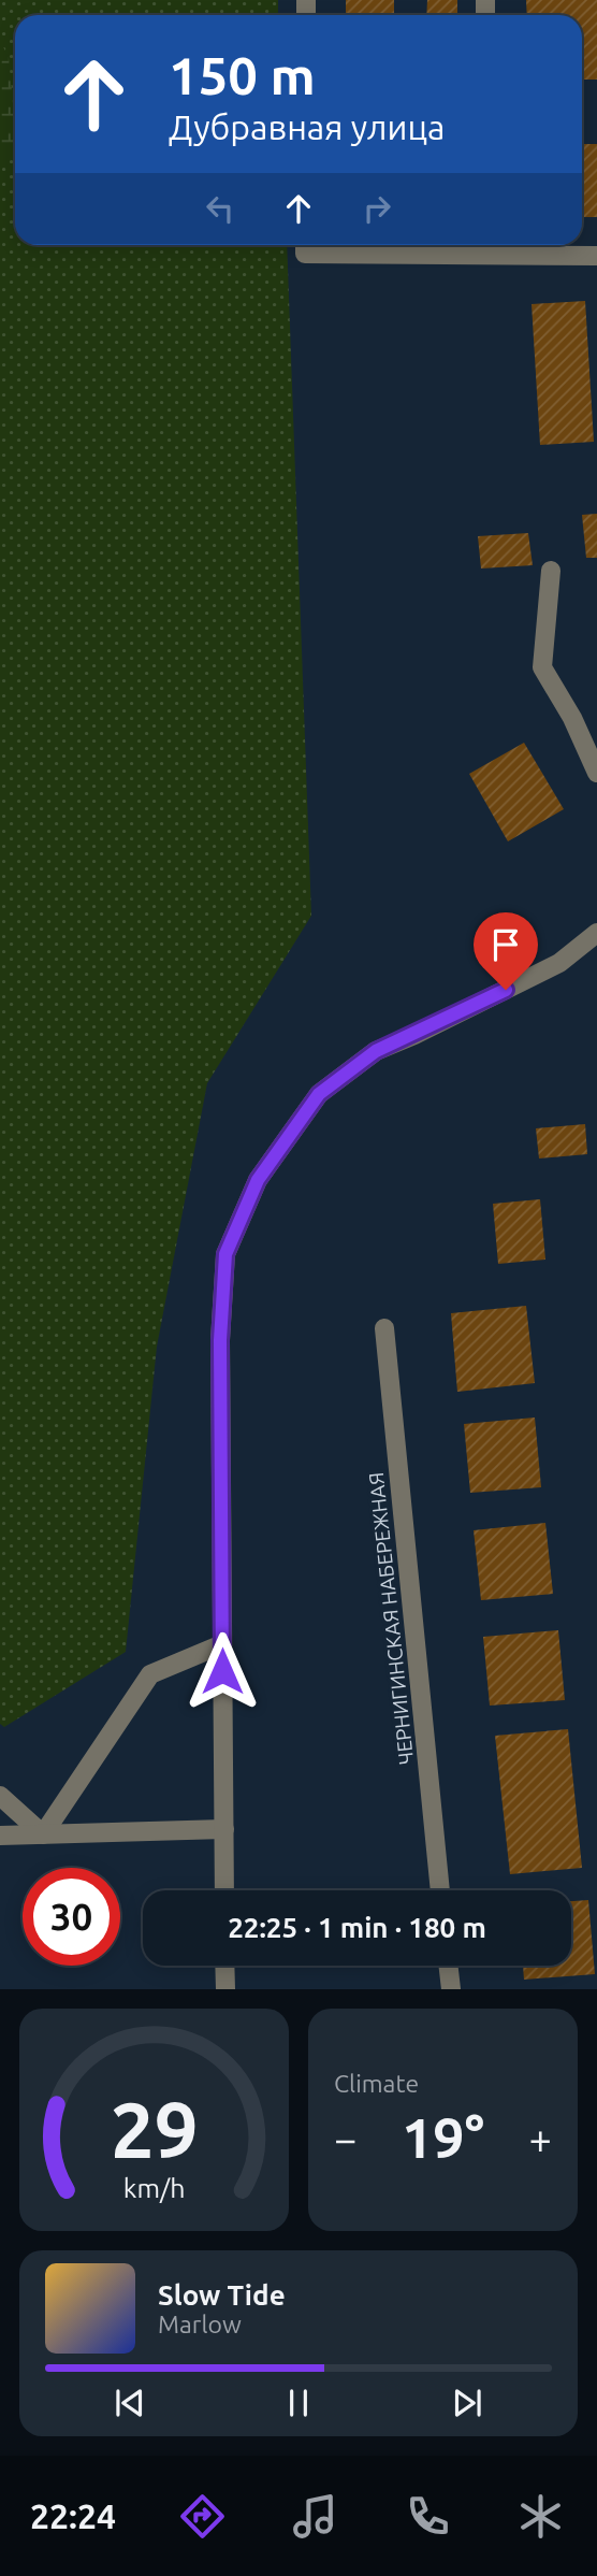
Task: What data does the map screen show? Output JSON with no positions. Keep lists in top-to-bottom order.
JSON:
{
  "streets": {
    "street": ["ЧЕРНИГИНСКАЯ НАБЕРЕЖНАЯ"]
  },
  "page": {
    "turn": ["150 m", "Дубравная улица"],
    "limit": "30",
    "trip": "22:25 · 1 min · 180 m",
    "tile": "Climate",
    "heat": ["−", "19°", "+"],
    "song": ["Slow Tide", "Marlow"],
    "tabs": "22:24",
    "gauge": ["29", "km/h"]
  }
}
